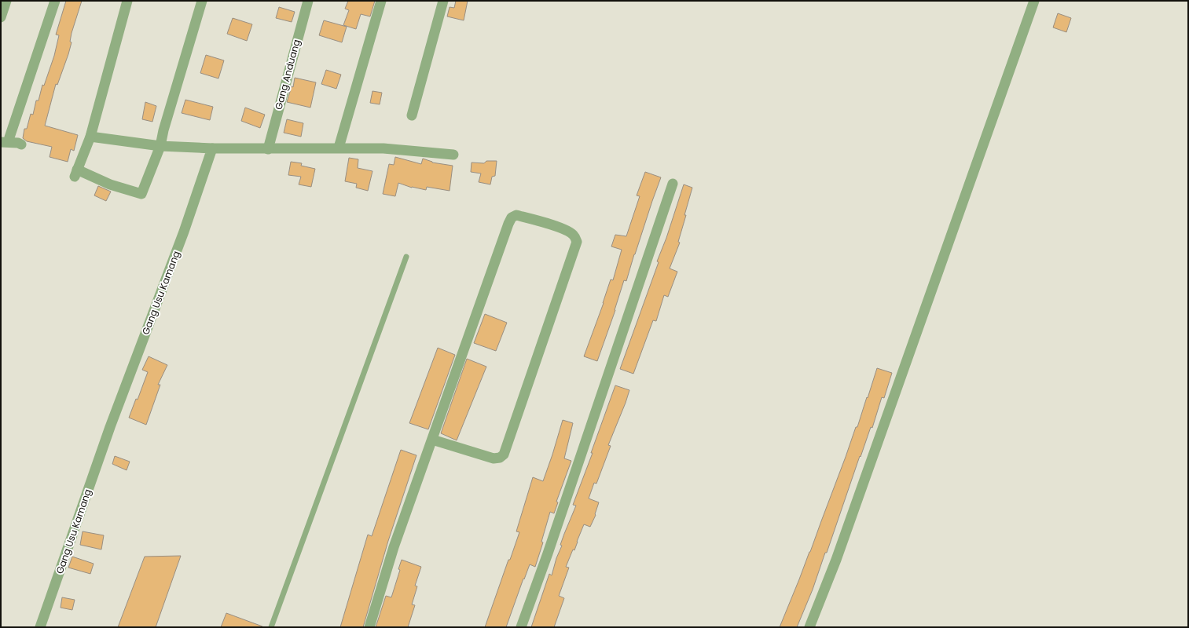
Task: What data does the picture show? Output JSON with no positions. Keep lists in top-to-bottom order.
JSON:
{
  "streets": {
    "street": ["Gang Anduang", "Gang Usu Kamang"]
  }
}
